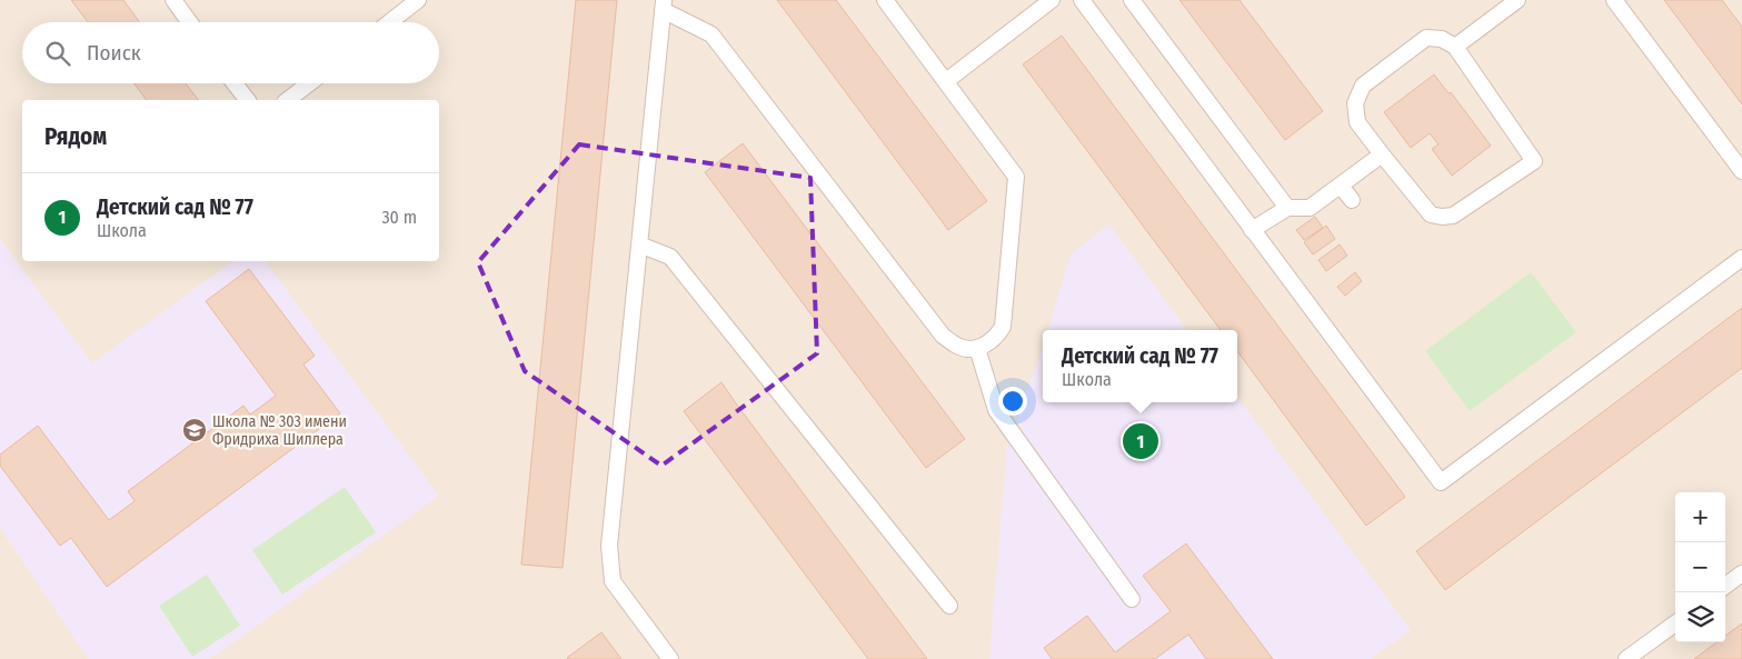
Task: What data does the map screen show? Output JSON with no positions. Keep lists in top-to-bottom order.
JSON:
{
  "places": {
    "school or university": ["Школа № 303 имени Фридриха Шиллера"]
  },
  "page": {
    "search": "Поиск",
    "heading": "Рядом",
    "list": [
      {
        "mark": "1",
        "name": "Детский сад № 77",
        "note": "Школа",
        "value": "30 m"
      }
    ],
    "popup": ["Детский сад № 77", "Школа"],
    "pins": "1",
    "map_buttons": ["+", "−"]
  }
}
